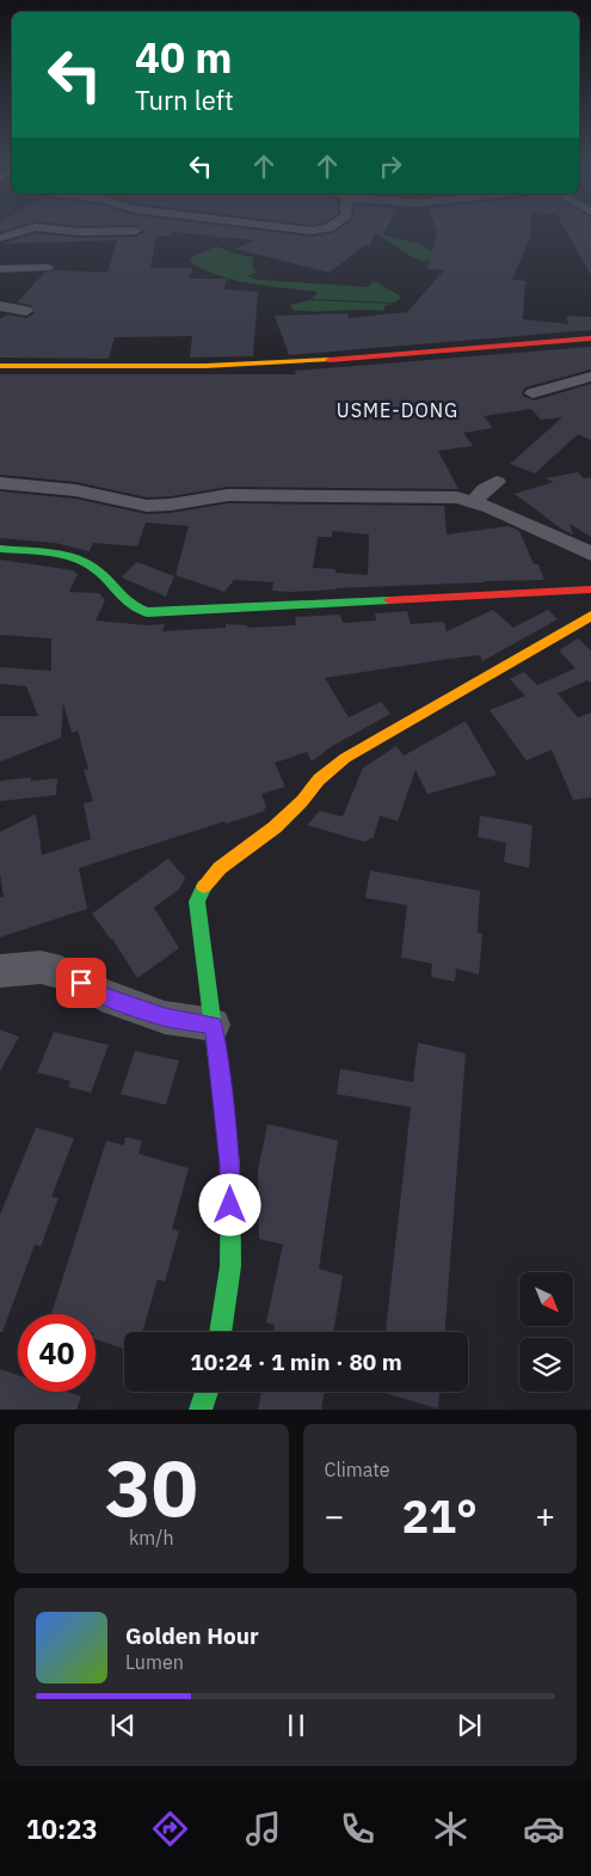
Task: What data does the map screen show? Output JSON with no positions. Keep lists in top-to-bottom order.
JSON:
{
  "districts": ["USME-DONG"],
  "north": "bottom right",
  "page": {
    "turn": ["40 m", "Turn left"],
    "limit": "40",
    "trip": "10:24 · 1 min · 80 m",
    "tile": [
      ["30", "km/h"],
      "Climate"
    ],
    "heat": ["−", "21°", "+"],
    "song": ["Golden Hour", "Lumen"],
    "tabs": "10:23"
  }
}
